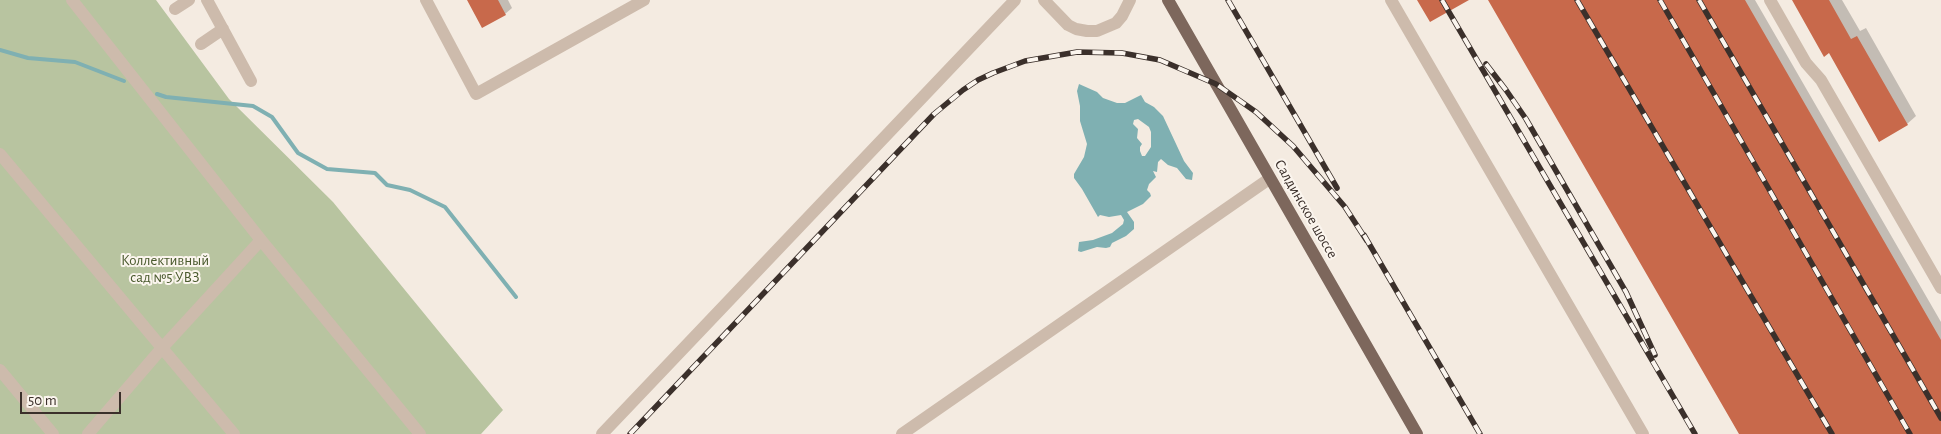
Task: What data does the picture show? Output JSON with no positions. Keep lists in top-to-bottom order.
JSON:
{
  "streets": {
    "main road": ["Салдинское шоссе"]
  },
  "parks": ["Коллективный сад №5 УВЗ"],
  "scale_bar": "50 m"
}
